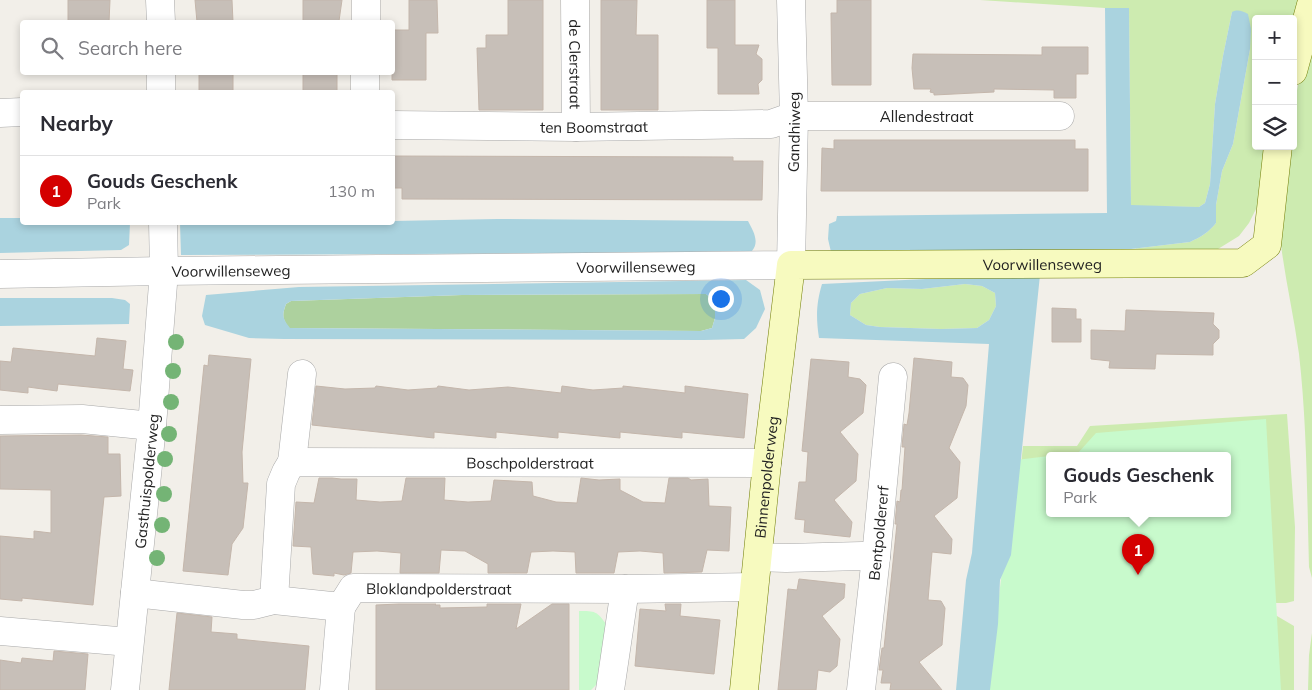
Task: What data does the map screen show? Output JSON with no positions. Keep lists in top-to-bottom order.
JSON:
{
  "streets": {
    "street": [
      "de Clerstraat",
      "Allendestraat",
      "ten Boomstraat",
      "Gandhiweg",
      "Voorwillenseweg",
      "Boschpolderstraat",
      "Binnenpolderweg",
      "Gasthuispolderweg",
      "Bentpoldererf",
      "Bloklandpolderstraat"
    ]
  },
  "crossings": [
    ["de Clerstraat", "ten Boomstraat"],
    ["Allendestraat", "ten Boomstraat"],
    ["Allendestraat", "Gandhiweg"],
    ["ten Boomstraat", "Gandhiweg"],
    ["Gandhiweg", "Voorwillenseweg"],
    ["Gandhiweg", "Binnenpolderweg"],
    ["Voorwillenseweg", "Binnenpolderweg"],
    ["Voorwillenseweg", "Gasthuispolderweg"],
    ["Boschpolderstraat", "Binnenpolderweg"],
    ["Binnenpolderweg", "Bloklandpolderstraat"]
  ],
  "page": {
    "map_buttons": ["+", "−"],
    "search": "Search here",
    "heading": "Nearby",
    "list": [
      {
        "mark": "1",
        "name": "Gouds Geschenk",
        "note": "Park",
        "value": "130 m"
      }
    ],
    "popup": ["Gouds Geschenk", "Park"],
    "pins": "1"
  }
}
